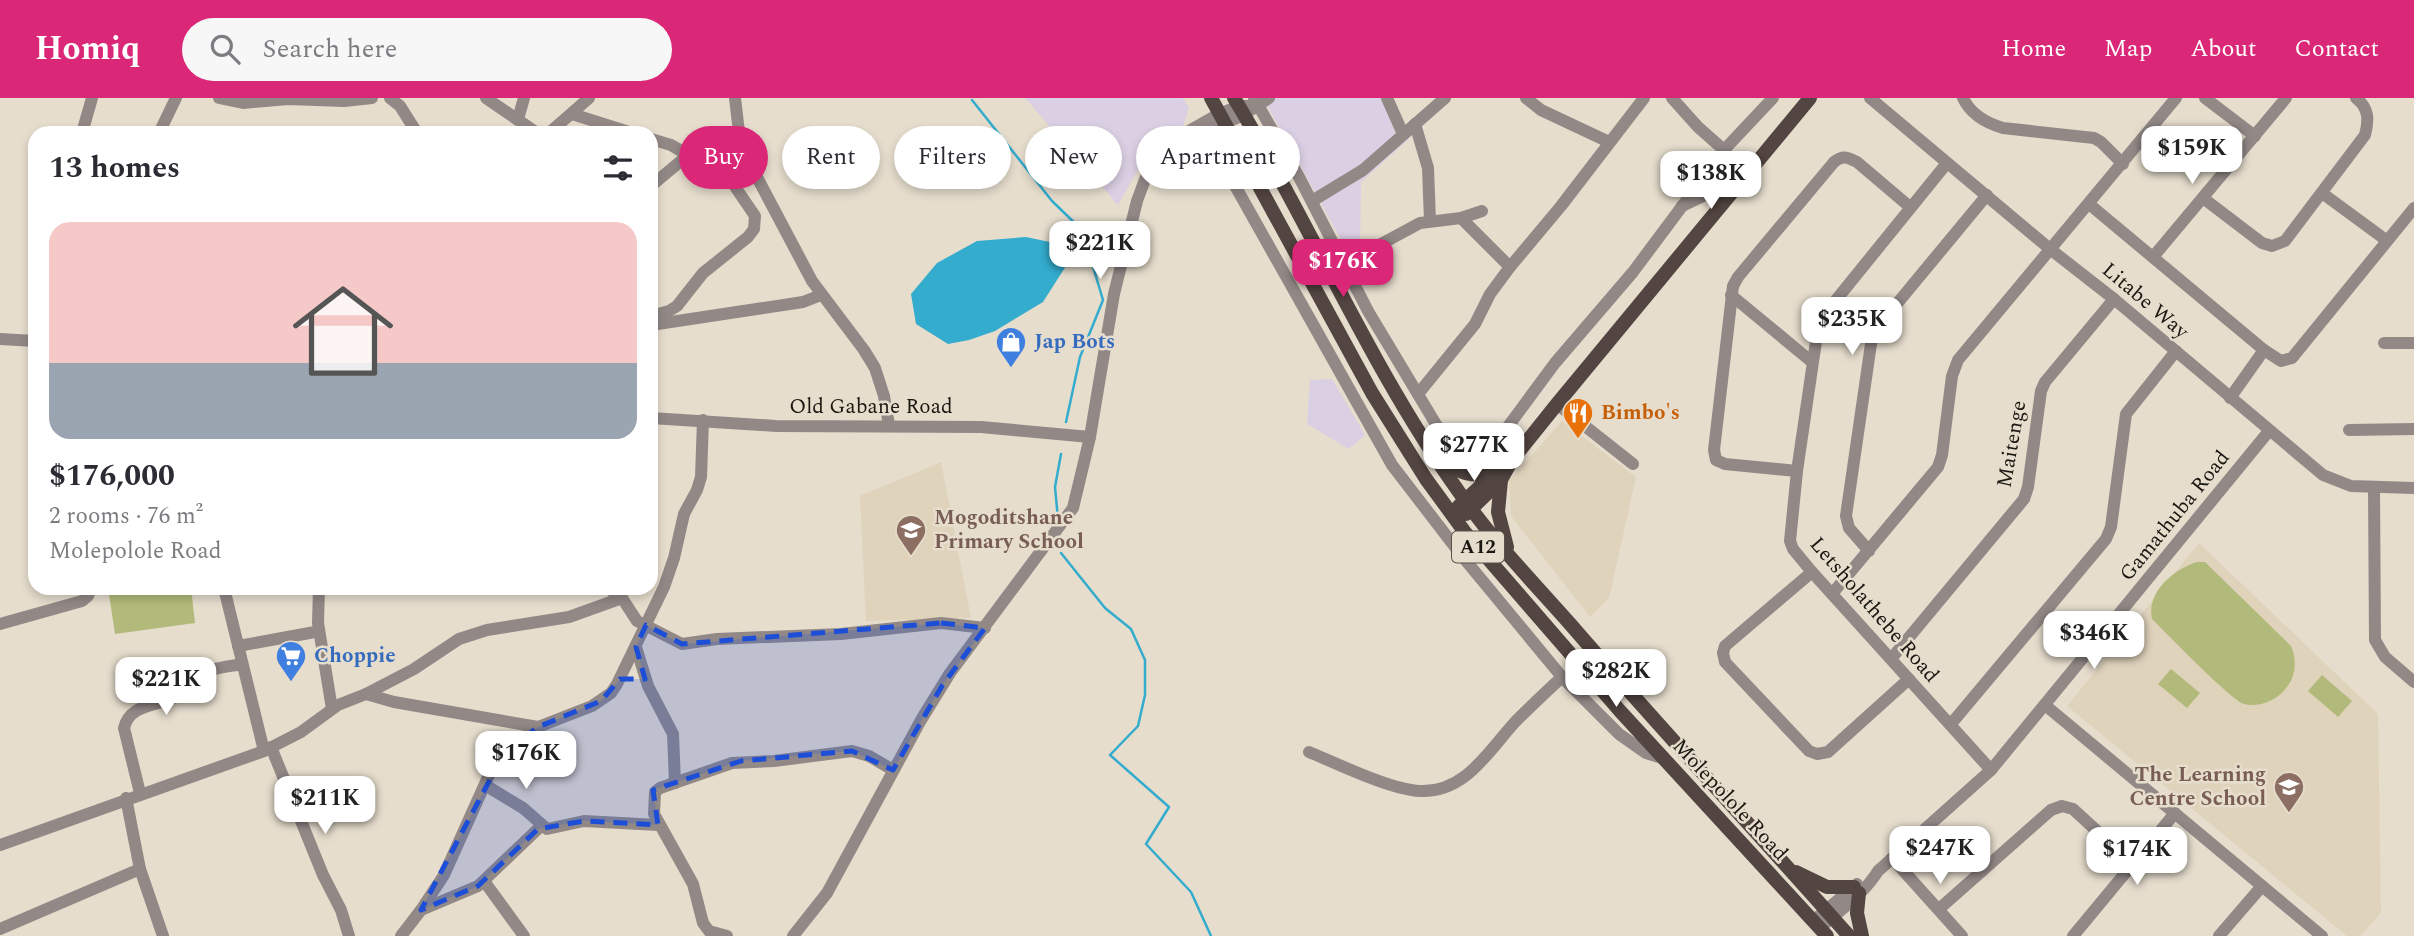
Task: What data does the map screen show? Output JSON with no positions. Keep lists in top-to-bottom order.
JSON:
{
  "streets": {
    "main road": ["A12", "Molepolole Road"],
    "street": [
      "Litabe Way",
      "Old Gabane Road",
      "Maitenge",
      "Gamathuba Road",
      "Letsholathebe Road"
    ]
  },
  "crossings": [
    ["Litabe Way", "Maitenge"],
    ["Litabe Way", "Gamathuba Road"],
    ["Litabe Way", "Letsholathebe Road"],
    ["Maitenge", "Letsholathebe Road"],
    ["Gamathuba Road", "Letsholathebe Road"],
    ["Gamathuba Road", "Molepolole Road"]
  ],
  "places": {
    "shop": ["Jap Bots"],
    "restaurant": ["Bimbo's"],
    "school or university": ["Mogoditshane Primary School", "The Learning Centre School"],
    "supermarket": ["Choppie"]
  },
  "page": {
    "header": "Homiq",
    "search": "Search here",
    "nav": [
      "Home",
      "Map",
      "About",
      "Contact"
    ],
    "price": [
      "$159K",
      "$138K",
      "$221K",
      "$176K",
      "$235K",
      "$277K",
      "$346K",
      "$282K",
      "$221K",
      "$176K",
      "$211K",
      "$247K",
      "$174K"
    ],
    "chip": [
      "Buy",
      "Rent",
      "Filters",
      "New",
      "Apartment"
    ],
    "heading": "13 homes",
    "list": [
      {
        "name": "$176,000",
        "note": "2 rooms · 76 m² · Molepolole Road"
      }
    ]
  }
}
